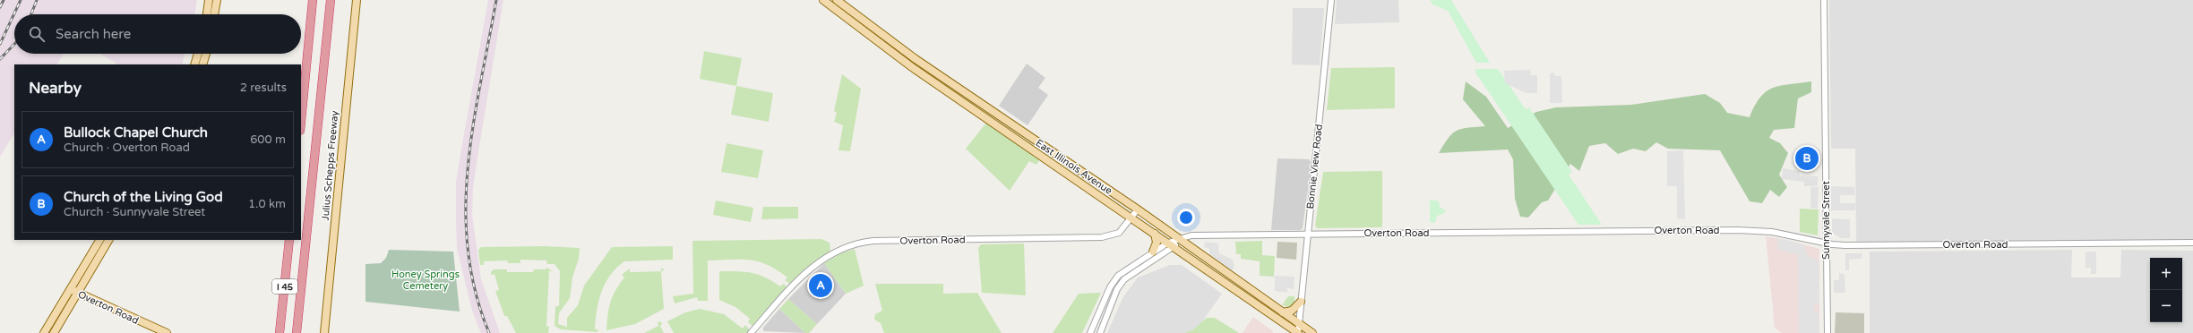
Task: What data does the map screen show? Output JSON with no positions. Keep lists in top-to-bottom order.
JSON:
{
  "streets": {
    "highway": ["Julius Schepps Freeway", "I 45"],
    "main road": ["East Illinois Avenue", "Overton Road"],
    "street": ["Bonnie View Road", "Sunnyvale Street"]
  },
  "crossings": [
    ["East Illinois Avenue", "Bonnie View Road"],
    ["East Illinois Avenue", "Overton Road"],
    ["Bonnie View Road", "Overton Road"],
    ["Sunnyvale Street", "Overton Road"]
  ],
  "parks": ["Honey Springs Cemetery"],
  "page": {
    "search": "Search here",
    "heading": ["Nearby", "2 results"],
    "list": [
      {
        "mark": "A",
        "name": "Bullock Chapel Church",
        "note": "Church · Overton Road",
        "value": "600 m"
      },
      {
        "mark": "B",
        "name": "Church of the Living God",
        "note": "Church · Sunnyvale Street",
        "value": "1.0 km"
      }
    ],
    "pins": ["B", "A"],
    "map_buttons": ["+", "−"]
  }
}
